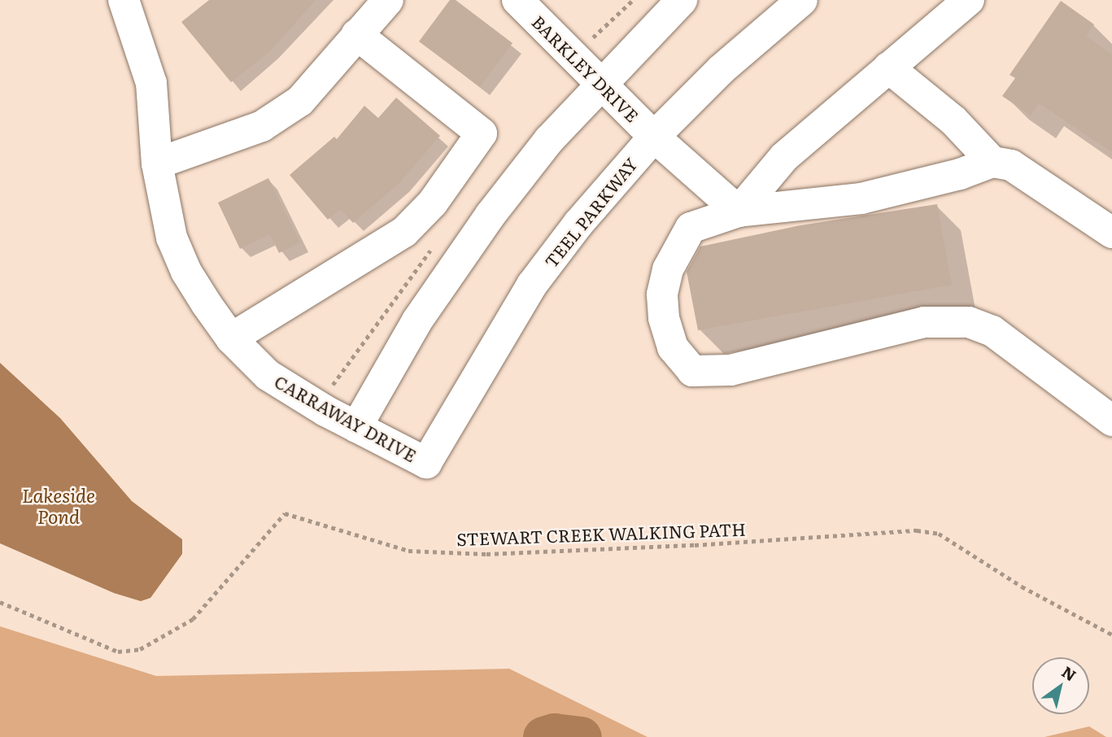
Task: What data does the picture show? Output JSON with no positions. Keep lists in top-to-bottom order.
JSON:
{
  "streets": {
    "street": ["BARKLEY DRIVE", "TEEL PARKWAY", "CARRAWAY DRIVE"],
    "path": ["STEWART CREEK WALKING PATH"]
  },
  "crossings": [
    ["BARKLEY DRIVE", "TEEL PARKWAY"],
    ["TEEL PARKWAY", "CARRAWAY DRIVE"]
  ],
  "water": ["Lakeside Pond"],
  "north": "top right"
}
